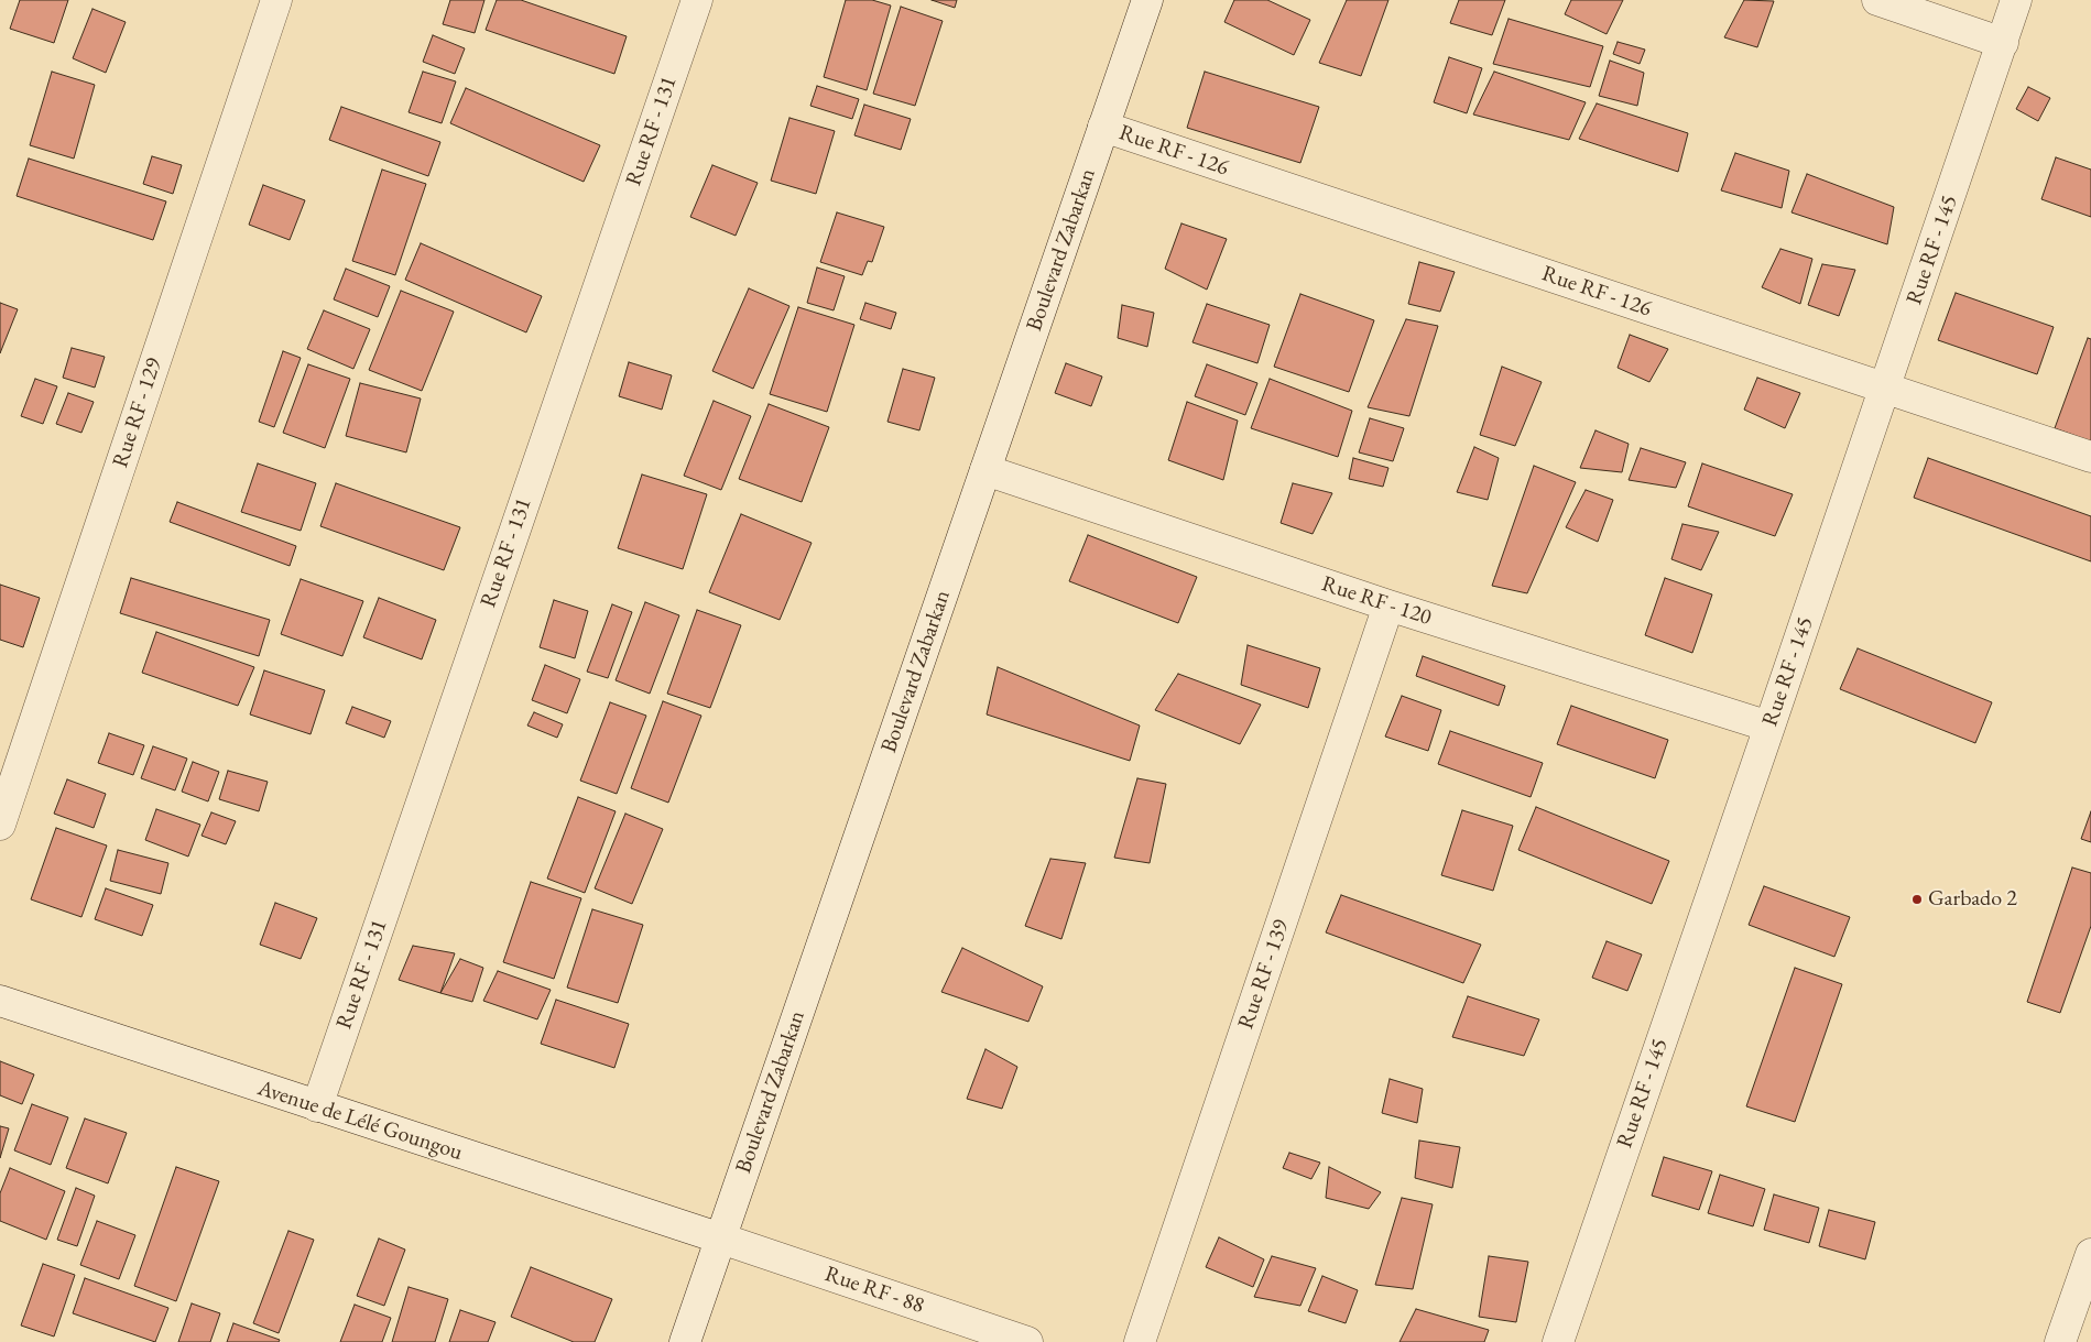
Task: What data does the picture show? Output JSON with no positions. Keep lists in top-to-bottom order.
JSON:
{
  "streets": {
    "street": [
      "Rue RF - 131",
      "Rue RF - 126",
      "Boulevard Zabarkan",
      "Rue RF - 145",
      "Rue RF - 129",
      "Rue RF - 120",
      "Rue RF - 139",
      "Avenue de Lélé Goungou",
      "Rue RF - 88"
    ]
  },
  "crossings": [
    ["Rue RF - 131", "Avenue de Lélé Goungou"],
    ["Rue RF - 126", "Boulevard Zabarkan"],
    ["Rue RF - 126", "Rue RF - 145"],
    ["Boulevard Zabarkan", "Rue RF - 120"],
    ["Boulevard Zabarkan", "Avenue de Lélé Goungou"],
    ["Boulevard Zabarkan", "Rue RF - 88"],
    ["Rue RF - 145", "Rue RF - 120"],
    ["Rue RF - 120", "Rue RF - 139"],
    ["Avenue de Lélé Goungou", "Rue RF - 88"]
  ],
  "places": ["Garbado 2"]
}
